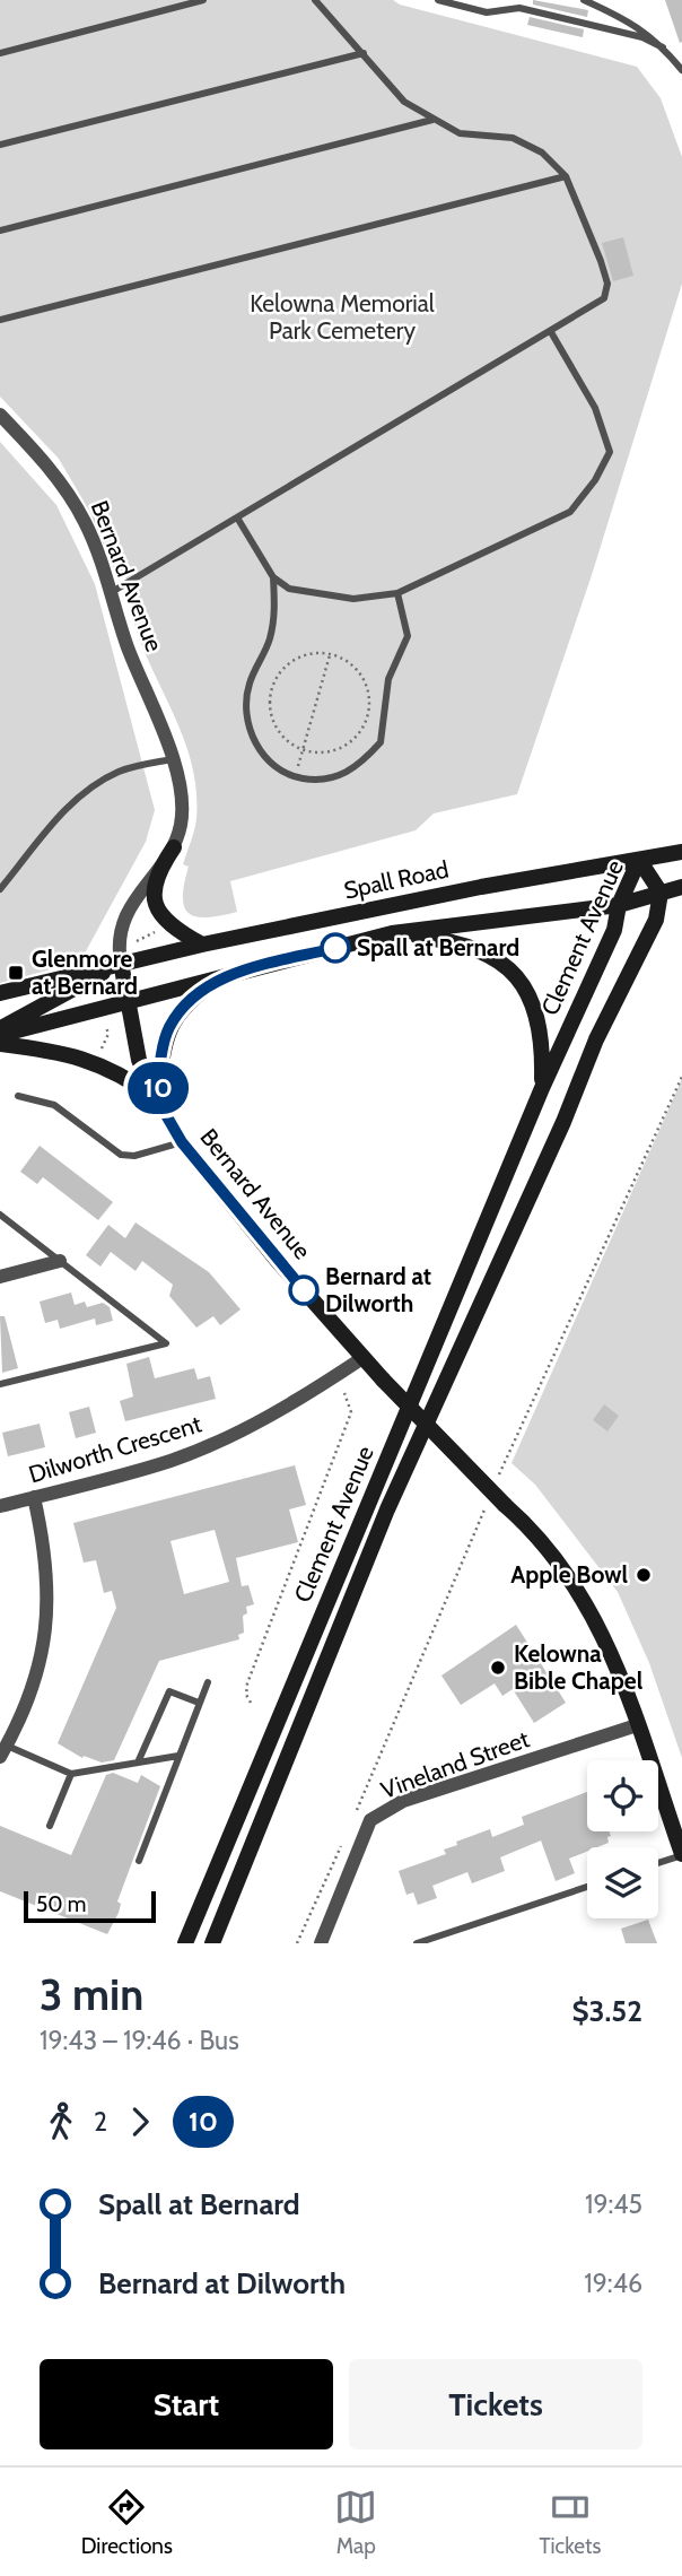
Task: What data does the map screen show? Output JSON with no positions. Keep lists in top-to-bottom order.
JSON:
{
  "streets": {
    "main road": ["Bernard Avenue", "Spall Road", "Clement Avenue"],
    "street": ["Dilworth Crescent", "Vineland Street"]
  },
  "crossings": [
    ["Bernard Avenue", "Spall Road"],
    ["Bernard Avenue", "Dilworth Crescent"],
    ["Bernard Avenue", "Vineland Street"],
    ["Spall Road", "Clement Avenue"]
  ],
  "parks": ["Kelowna Memorial Park Cemetery"],
  "places": {
    "other": [
      "Spall at Bernard",
      "Bernard at Dilworth",
      "Apple Bowl",
      "Kelowna Bible Chapel"
    ],
    "transit": ["Glenmore at Bernard"]
  },
  "lines": ["bus line 10"],
  "scale_bar": "50 m",
  "page": {
    "on_map": "10",
    "scale": "50 m",
    "heading": ["3 min", "19:43 – 19:46 · Bus", "$3.52"],
    "legs": ["2", "10"],
    "list": [
      {
        "name": "Spall at Bernard",
        "value": "19:45"
      },
      {
        "name": "Bernard at Dilworth",
        "value": "19:46"
      }
    ],
    "buttons": ["Start", "Tickets"],
    "tabs": ["Directions", "Map", "Tickets"]
  }
}
